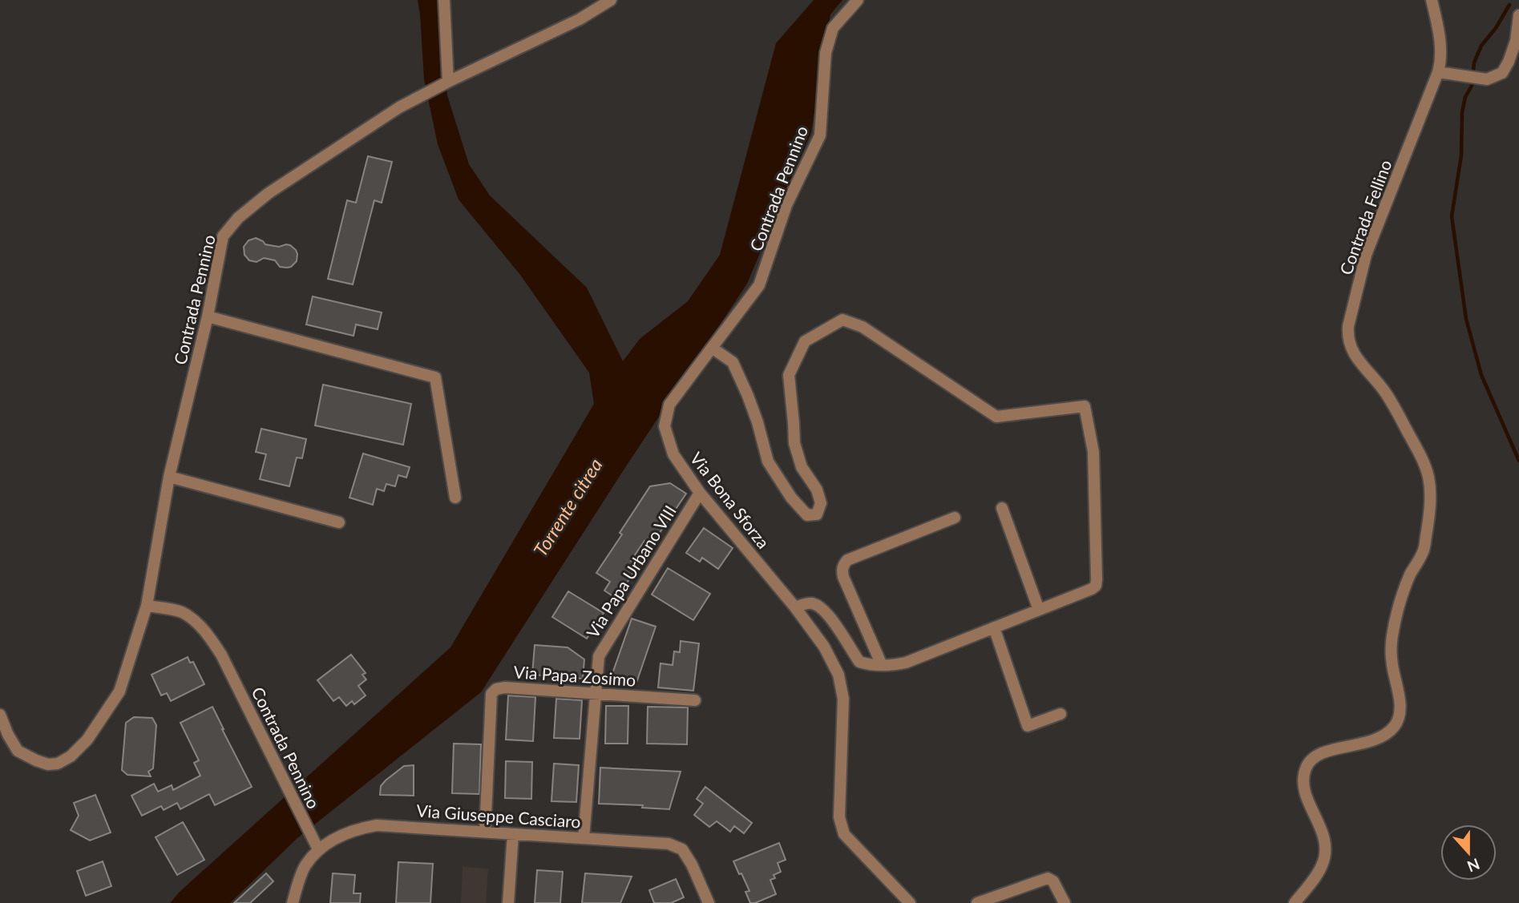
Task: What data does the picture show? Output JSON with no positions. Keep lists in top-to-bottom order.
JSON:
{
  "streets": {
    "street": [
      "Contrada Pennino",
      "Contrada Fellino",
      "Via Bona Sforza",
      "Via Papa Urbano VIII",
      "Via Papa Zosimo",
      "Via Giuseppe Casciaro"
    ]
  },
  "crossings": [
    ["Contrada Pennino", "Via Bona Sforza"],
    ["Contrada Pennino", "Via Giuseppe Casciaro"],
    ["Via Bona Sforza", "Via Papa Urbano VIII"],
    ["Via Papa Urbano VIII", "Via Papa Zosimo"],
    ["Via Papa Urbano VIII", "Via Giuseppe Casciaro"],
    ["Via Papa Zosimo", "Via Giuseppe Casciaro"]
  ],
  "water": ["Torrente citrea"],
  "north": "bottom"
}
